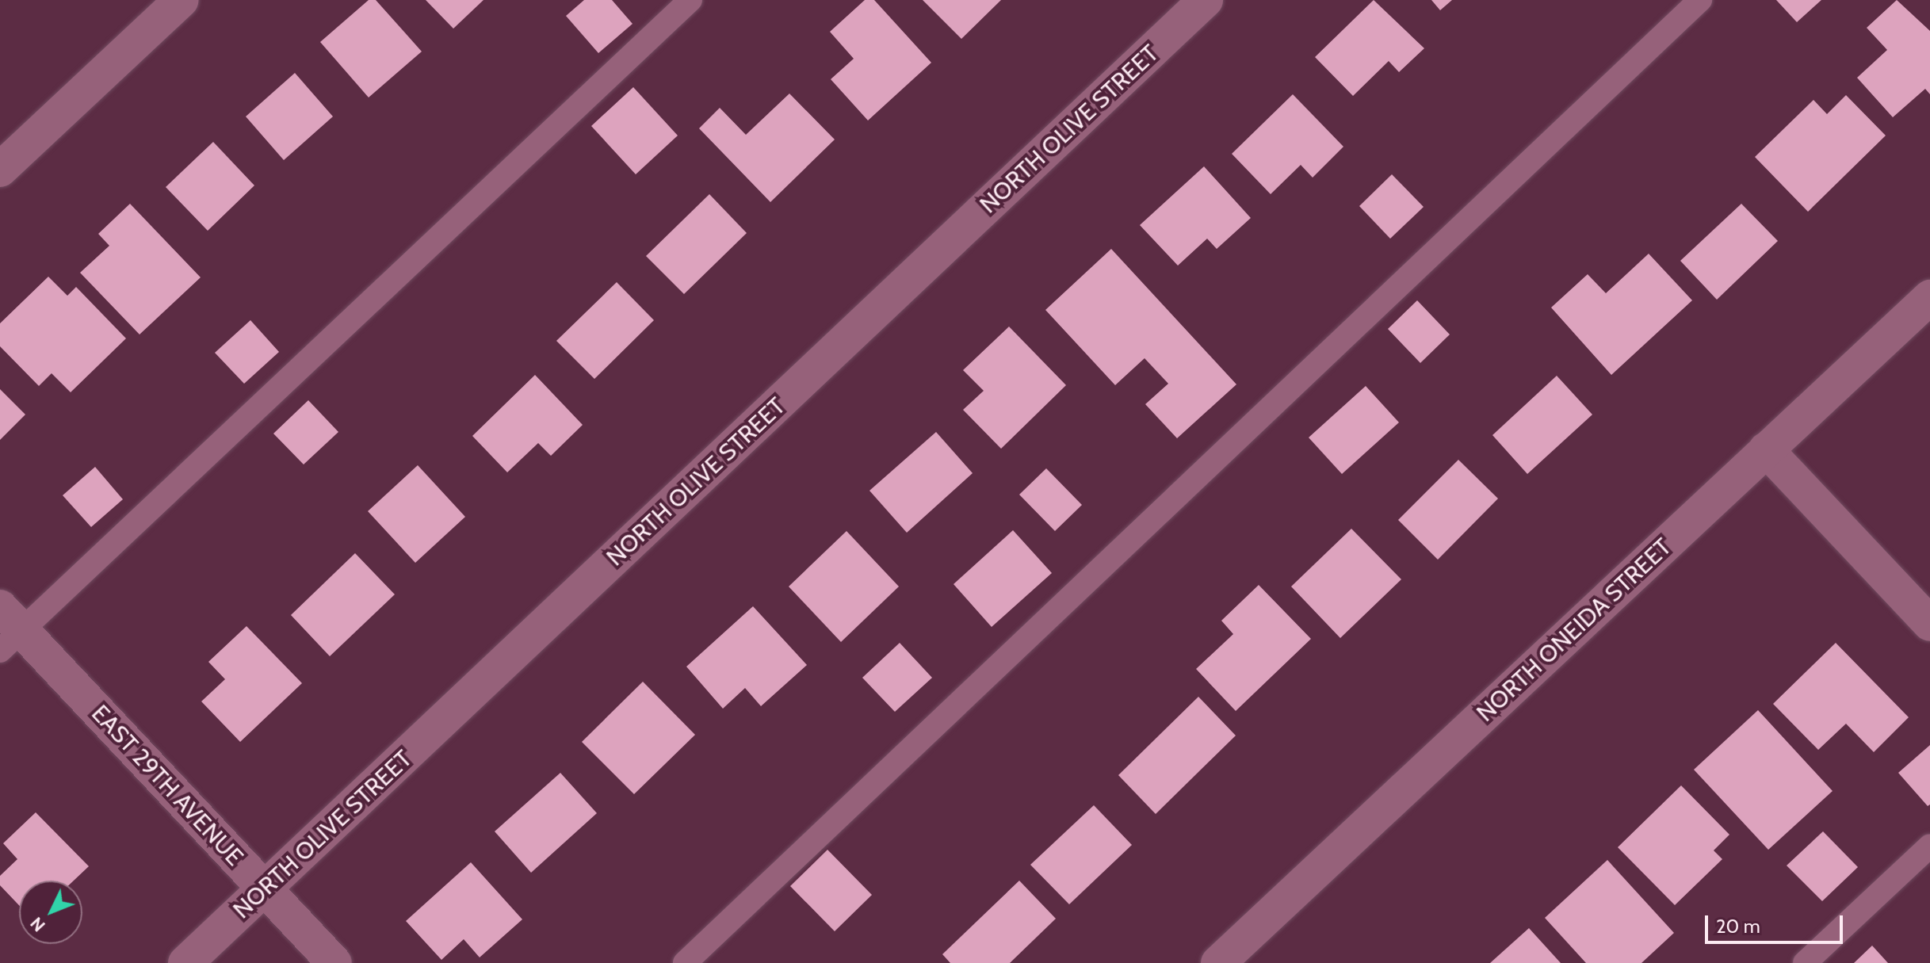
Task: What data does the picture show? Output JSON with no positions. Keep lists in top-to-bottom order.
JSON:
{
  "streets": {
    "street": ["NORTH OLIVE STREET", "NORTH ONEIDA STREET", "EAST 29TH AVENUE"]
  },
  "crossings": [
    ["NORTH OLIVE STREET", "EAST 29TH AVENUE"]
  ],
  "scale_bar": "20 m",
  "north": "bottom left"
}
